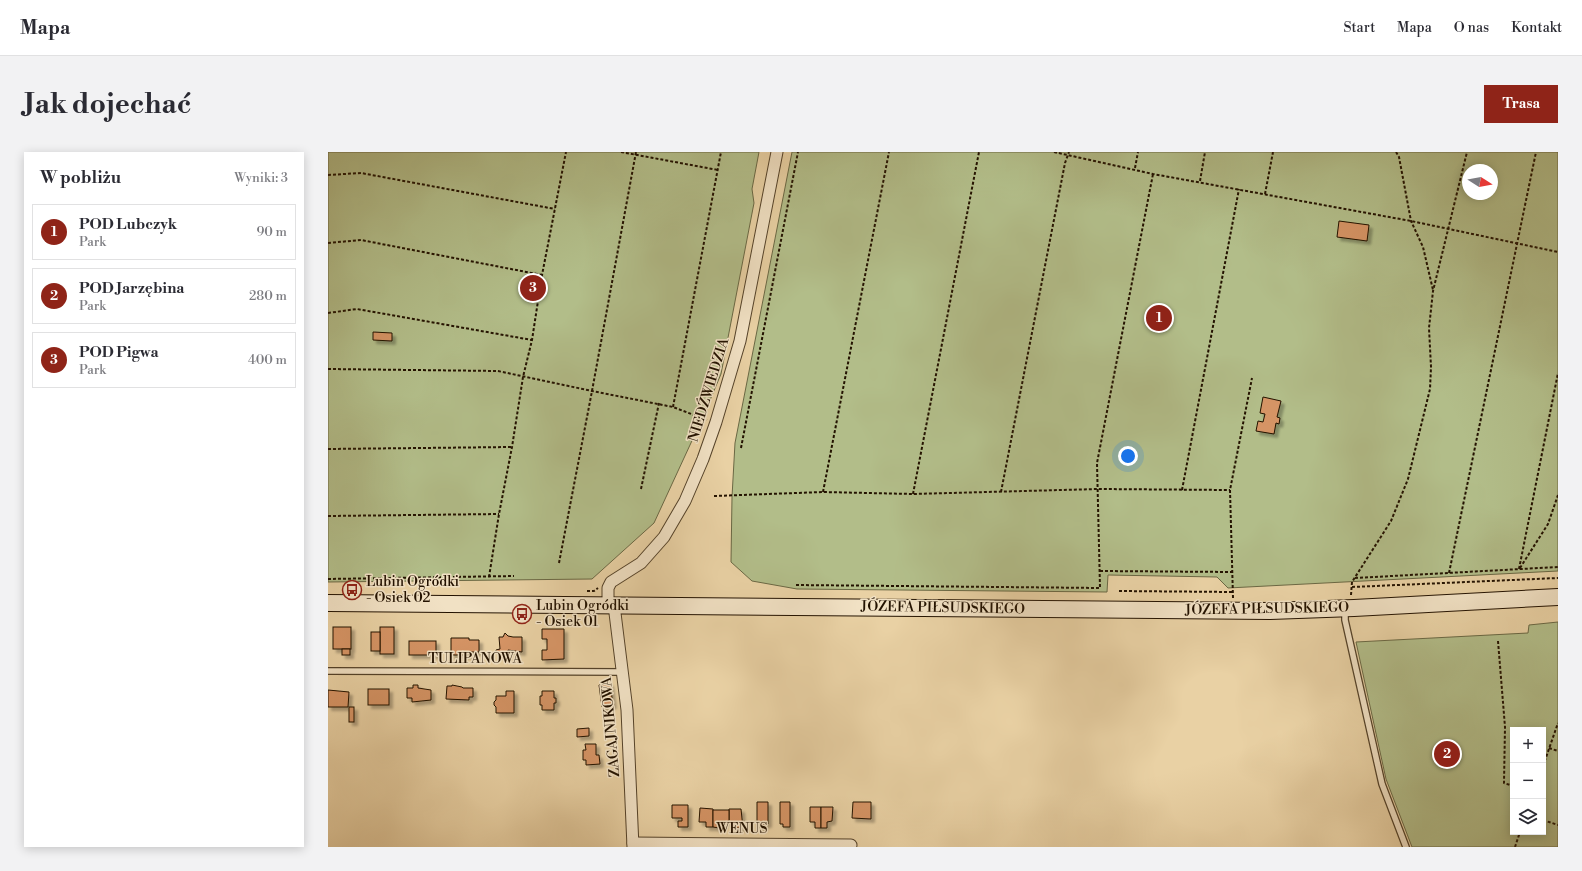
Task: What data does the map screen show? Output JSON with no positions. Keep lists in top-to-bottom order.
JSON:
{
  "streets": {
    "street": [
      "NIEDŹWIEDZIA",
      "JÓZEFA PIŁSUDSKIEGO",
      "ZAGAJNIKOWA",
      "WENUS"
    ],
    "lane": ["TULIPANOWA"]
  },
  "crossings": [
    ["NIEDŹWIEDZIA", "JÓZEFA PIŁSUDSKIEGO"],
    ["NIEDŹWIEDZIA", "ZAGAJNIKOWA"],
    ["JÓZEFA PIŁSUDSKIEGO", "ZAGAJNIKOWA"],
    ["TULIPANOWA", "ZAGAJNIKOWA"],
    ["ZAGAJNIKOWA", "WENUS"]
  ],
  "places": {
    "bus stop": ["Lubin Ogródki - Osiek 02", "Lubin Ogródki - Osiek 01"]
  },
  "north": "right",
  "page": {
    "header": "Mapa",
    "nav": [
      "Start",
      "Mapa",
      "O nas",
      "Kontakt"
    ],
    "buttons": "Trasa",
    "title": "Jak dojechać",
    "heading": ["W pobliżu", "Wyniki: 3"],
    "list": [
      {
        "mark": "1",
        "name": "POD Lubczyk",
        "note": "Park",
        "value": "90 m"
      },
      {
        "mark": "2",
        "name": "POD Jarzębina",
        "note": "Park",
        "value": "280 m"
      },
      {
        "mark": "3",
        "name": "POD Pigwa",
        "note": "Park",
        "value": "400 m"
      }
    ],
    "pins": ["3", "1", "2"],
    "map_buttons": ["+", "−"]
  }
}
